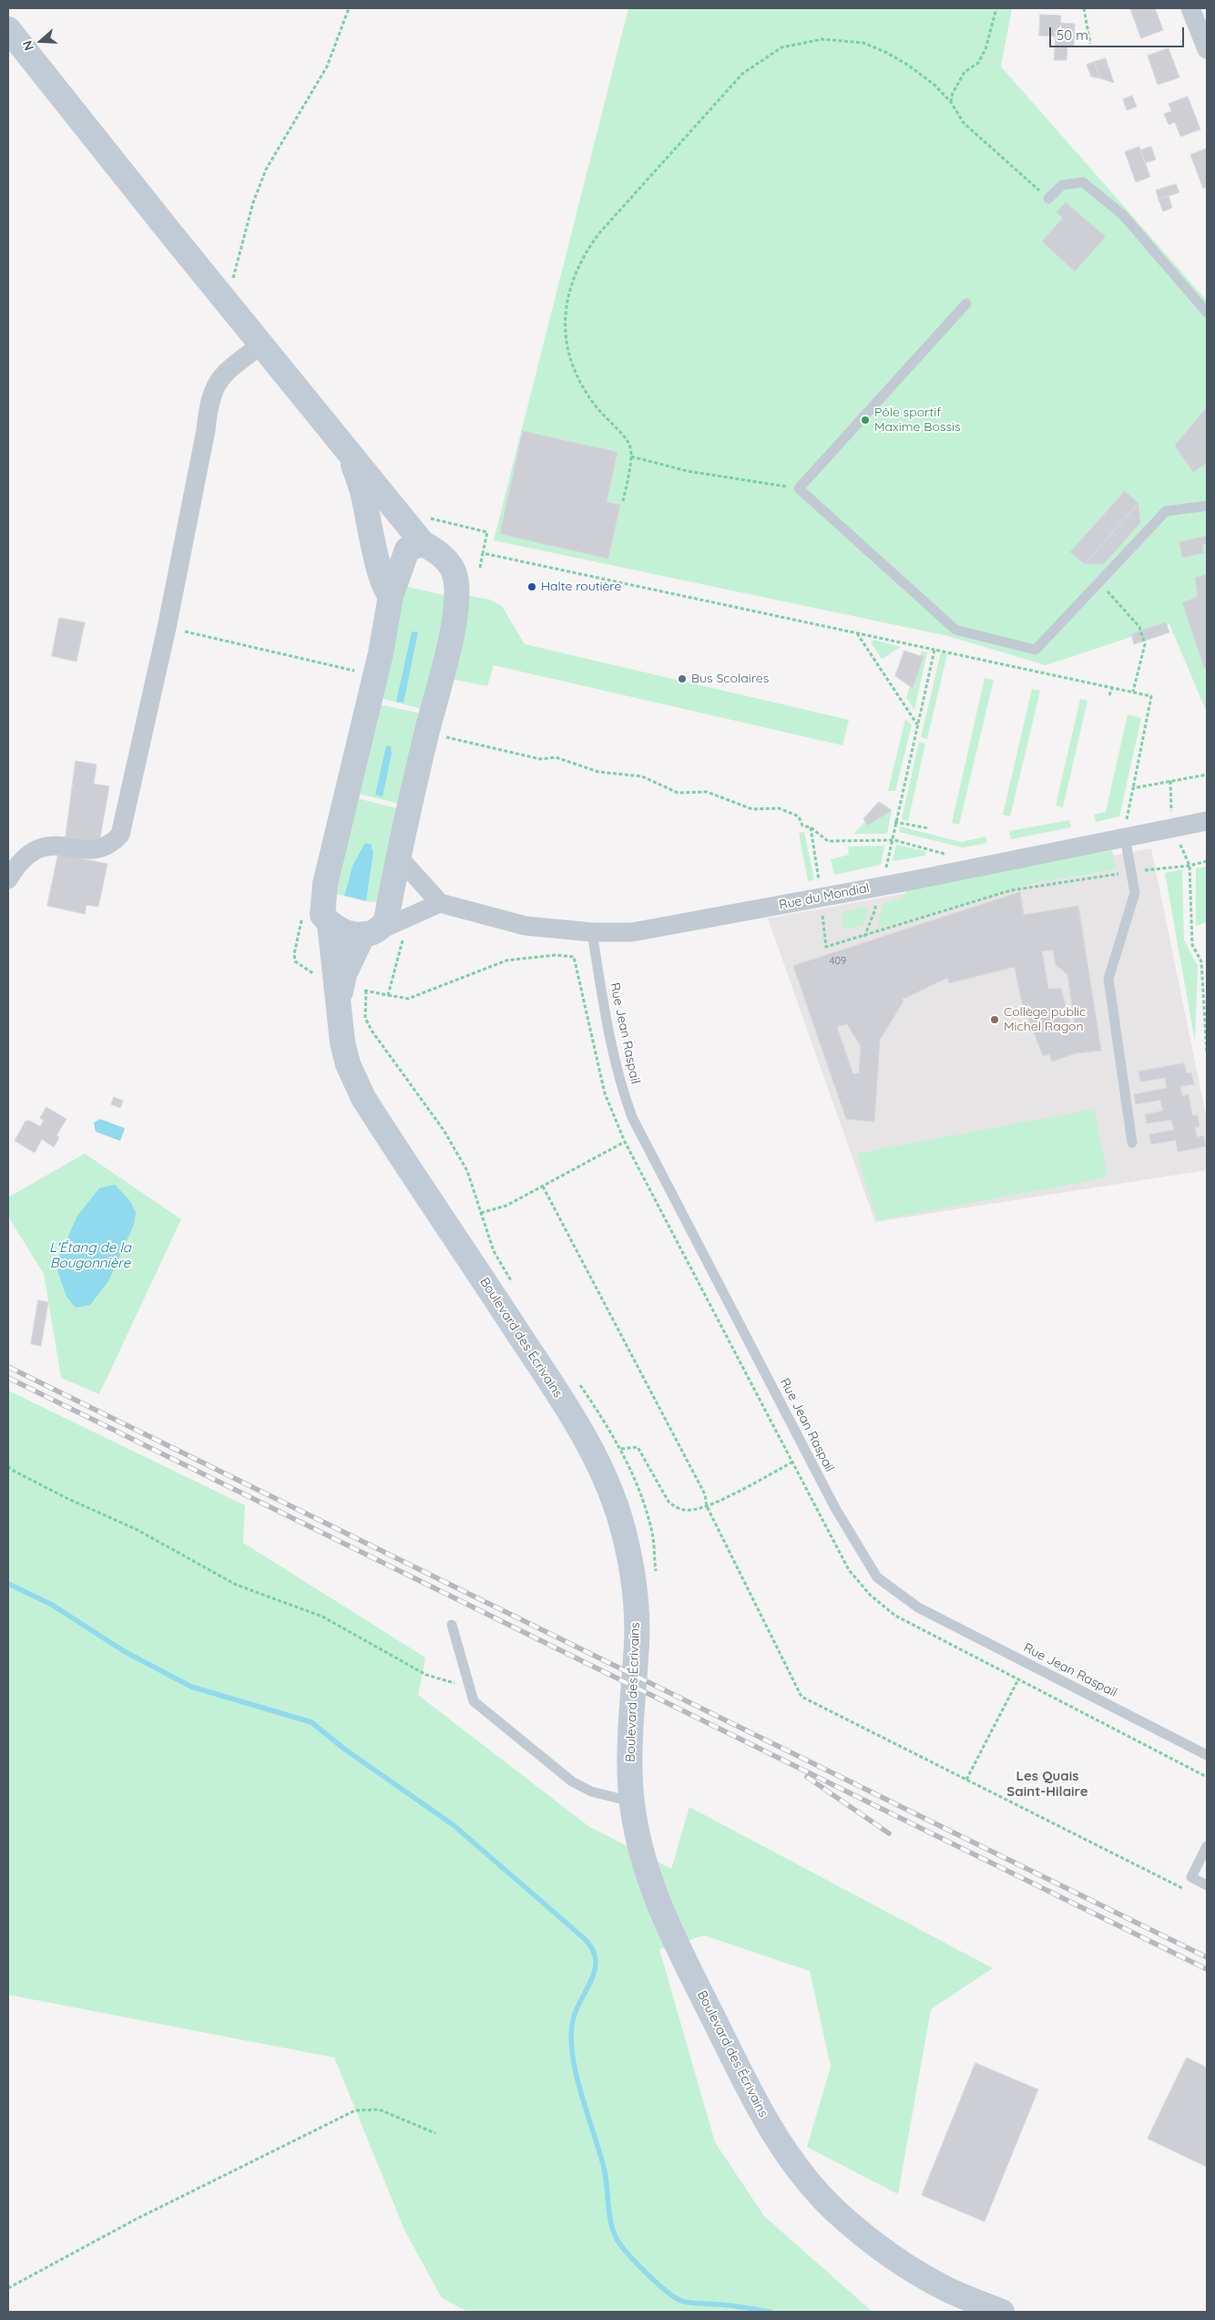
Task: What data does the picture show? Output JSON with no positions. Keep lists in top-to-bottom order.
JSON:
{
  "streets": {
    "main road": ["Boulevard des Écrivains"],
    "street": ["Rue du Mondial"],
    "lane": ["Rue Jean Raspail"]
  },
  "crossings": [
    ["Rue du Mondial", "Rue Jean Raspail"]
  ],
  "districts": ["Les Quais Saint-Hilaire"],
  "water": ["L'Étang de la Bougonnière"],
  "places": [
    "Pôle sportif Maxime Bossis",
    "Halte routière",
    "Bus Scolaires",
    "Collège public Michel Ragon"
  ],
  "house_numbers": ["409"],
  "scale_bar": "50 m",
  "north": "left"
}
